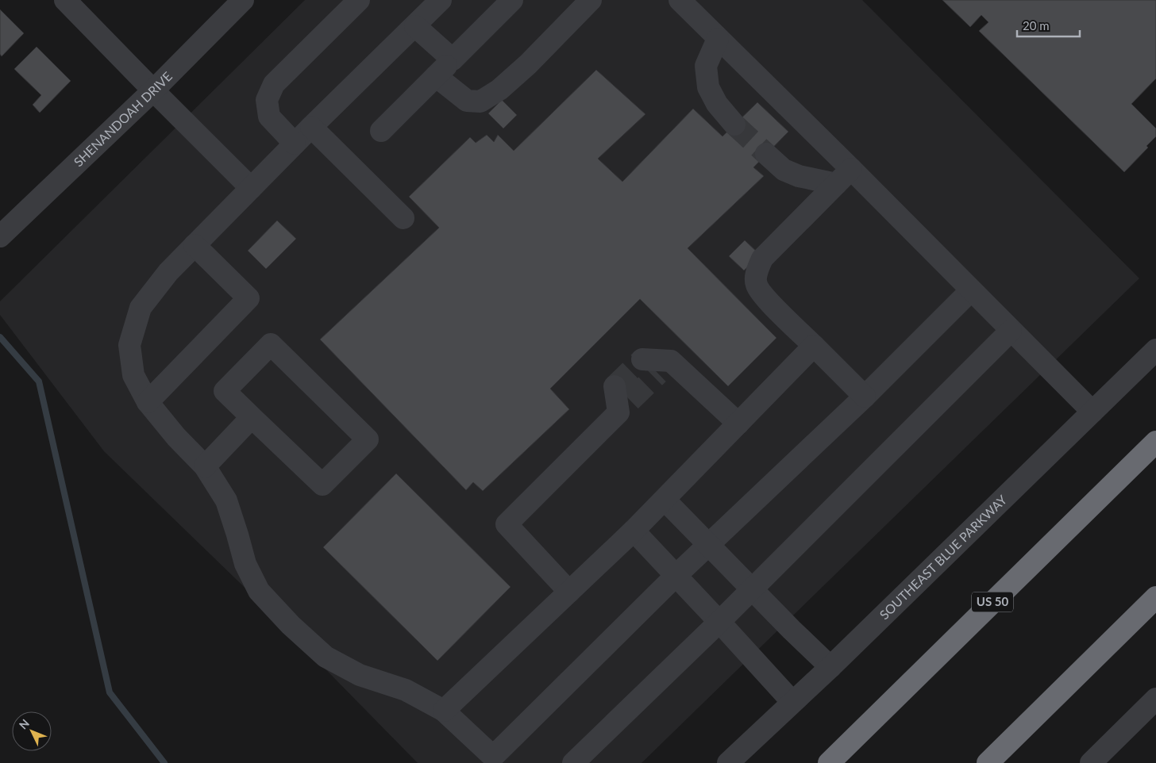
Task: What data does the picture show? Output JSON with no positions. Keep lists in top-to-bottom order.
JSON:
{
  "streets": {
    "highway": ["US 50"],
    "street": ["SHENANDOAH DRIVE", "SOUTHEAST BLUE PARKWAY"]
  },
  "scale_bar": "20 m",
  "north": "top left"
}
